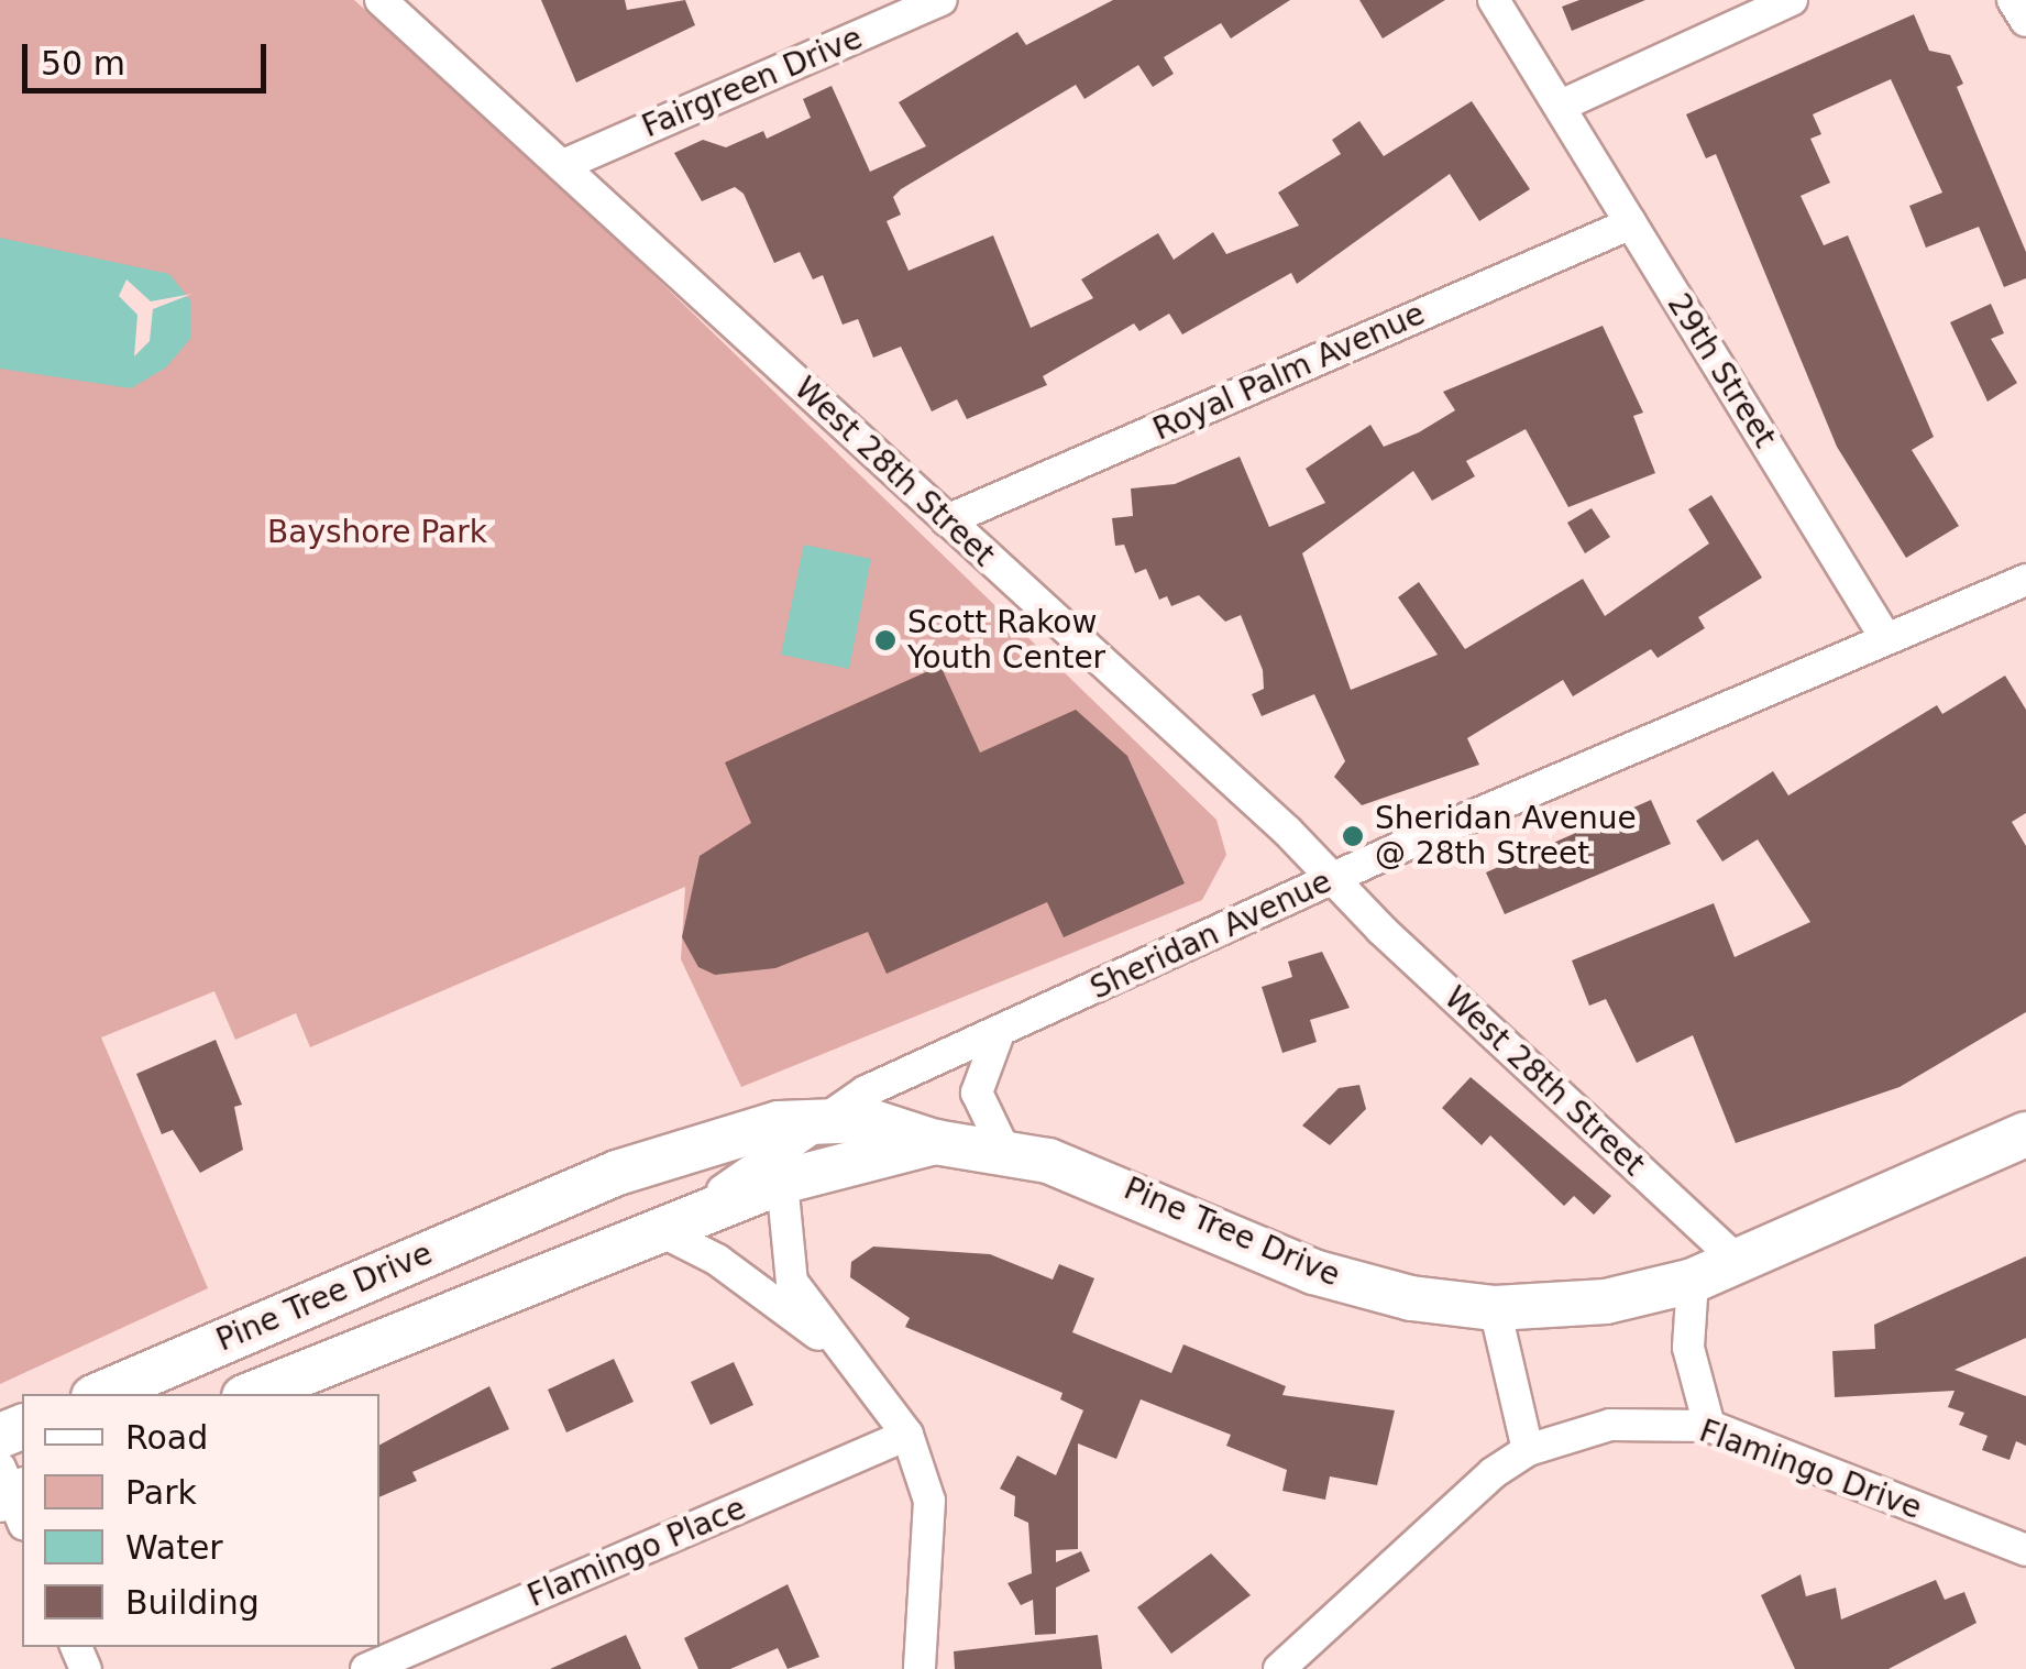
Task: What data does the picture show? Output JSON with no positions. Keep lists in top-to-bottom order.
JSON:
{
  "streets": {
    "main road": ["Pine Tree Drive"],
    "street": [
      "Fairgreen Drive",
      "29th Street",
      "Royal Palm Avenue",
      "West 28th Street",
      "Sheridan Avenue",
      "Flamingo Drive",
      "Flamingo Place"
    ]
  },
  "crossings": [
    ["Fairgreen Drive", "West 28th Street"],
    ["29th Street", "Royal Palm Avenue"],
    ["29th Street", "Sheridan Avenue"],
    ["Royal Palm Avenue", "West 28th Street"],
    ["West 28th Street", "Sheridan Avenue"],
    ["West 28th Street", "Pine Tree Drive"],
    ["Sheridan Avenue", "Pine Tree Drive"]
  ],
  "parks": ["Bayshore Park"],
  "places": ["Scott Rakow Youth Center", "Sheridan Avenue @ 28th Street"],
  "legend": [
    "Road",
    "Park",
    "Water",
    "Building"
  ],
  "scale_bar": "50 m"
}
